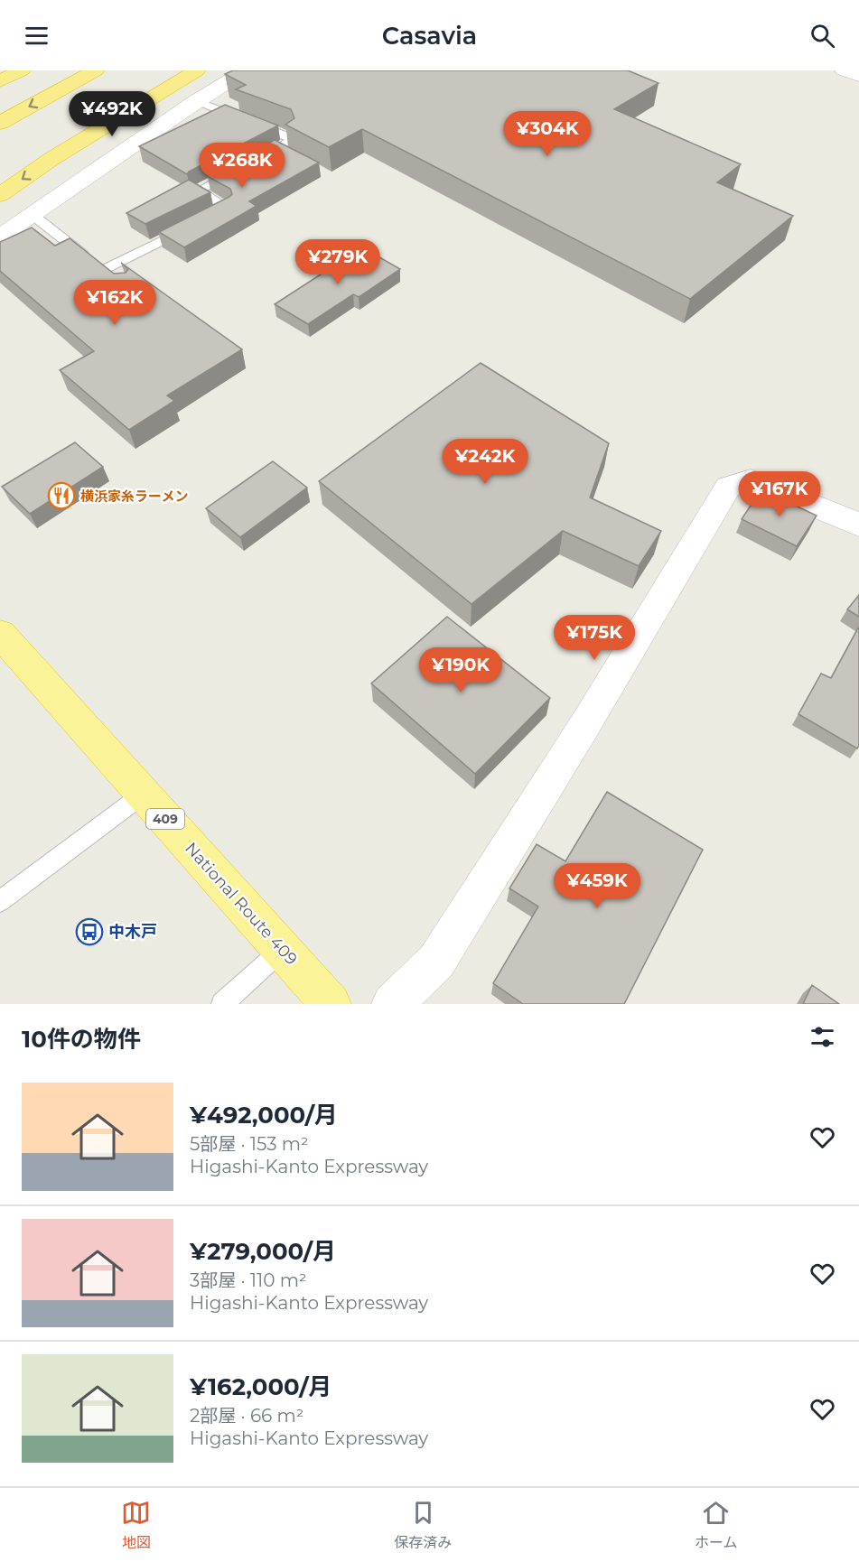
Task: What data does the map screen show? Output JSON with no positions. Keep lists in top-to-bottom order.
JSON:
{
  "streets": {
    "highway": ["409", "National Route 409"]
  },
  "places": {
    "restaurant": ["横浜家糸ラーメン"],
    "bus stop": ["中木戸"]
  },
  "page": {
    "header": "Casavia",
    "price": [
      "¥492K",
      "¥304K",
      "¥268K",
      "¥279K",
      "¥162K",
      "¥242K",
      "¥167K",
      "¥175K",
      "¥190K",
      "¥459K"
    ],
    "heading": "10件の物件",
    "list": [
      {
        "name": "¥492,000/月",
        "note": "5部屋 · 153 m² · Higashi-Kanto Expressway"
      },
      {
        "name": "¥279,000/月",
        "note": "3部屋 · 110 m² · Higashi-Kanto Expressway"
      },
      {
        "name": "¥162,000/月",
        "note": "2部屋 · 66 m² · Higashi-Kanto Expressway"
      }
    ],
    "tabs": ["地図", "保存済み", "ホーム"]
  }
}
